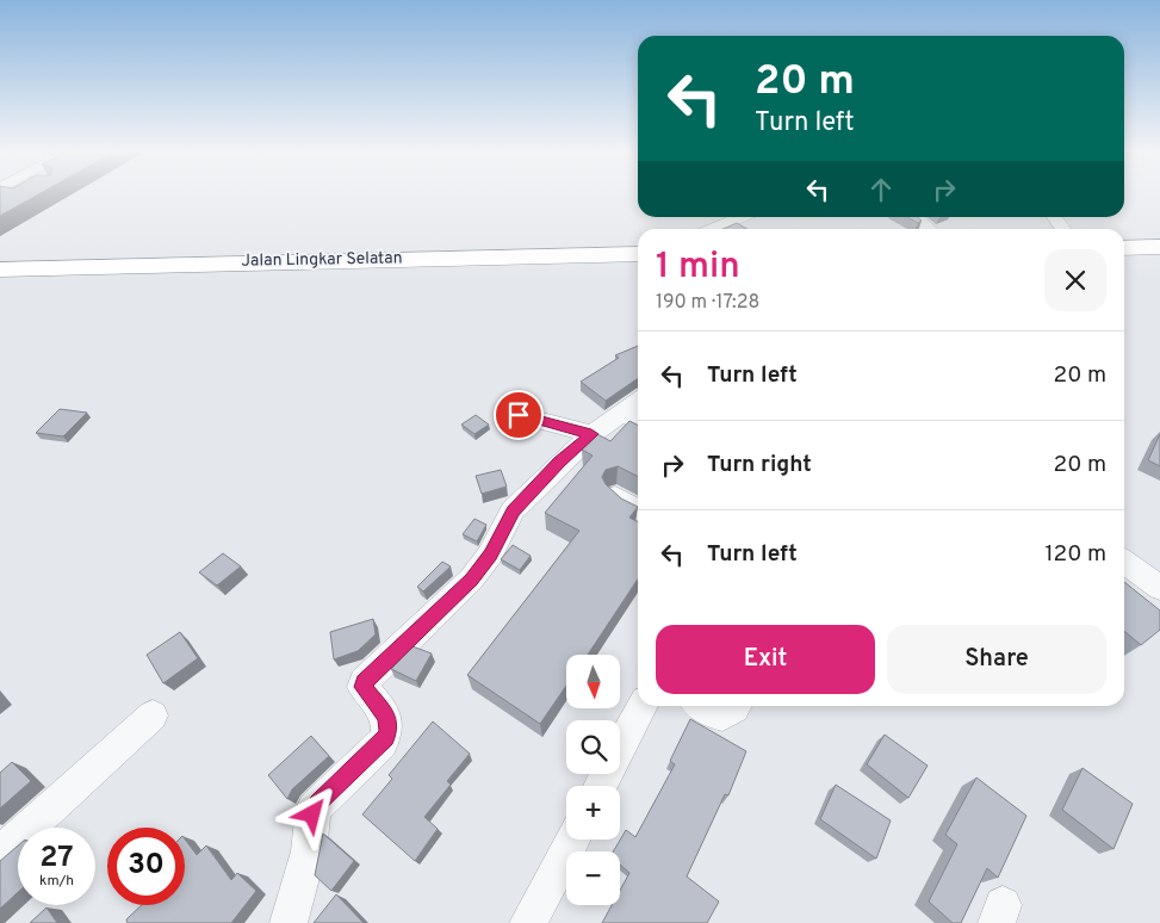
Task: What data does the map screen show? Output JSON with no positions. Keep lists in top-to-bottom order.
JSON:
{
  "streets": {
    "highway": ["Jalan Lingkar Selatan"]
  },
  "north": "bottom",
  "page": {
    "turn": ["20 m", "Turn left"],
    "heading": ["1 min", "190 m · 17:28"],
    "list": [
      {
        "name": "Turn left",
        "value": "20 m"
      },
      {
        "name": "Turn right",
        "value": "20 m"
      },
      {
        "name": "Turn left",
        "value": "120 m"
      }
    ],
    "buttons": ["Exit", "Share"],
    "map_buttons": ["+", "−"],
    "speed": "27 km/h",
    "limit": "30"
  }
}
